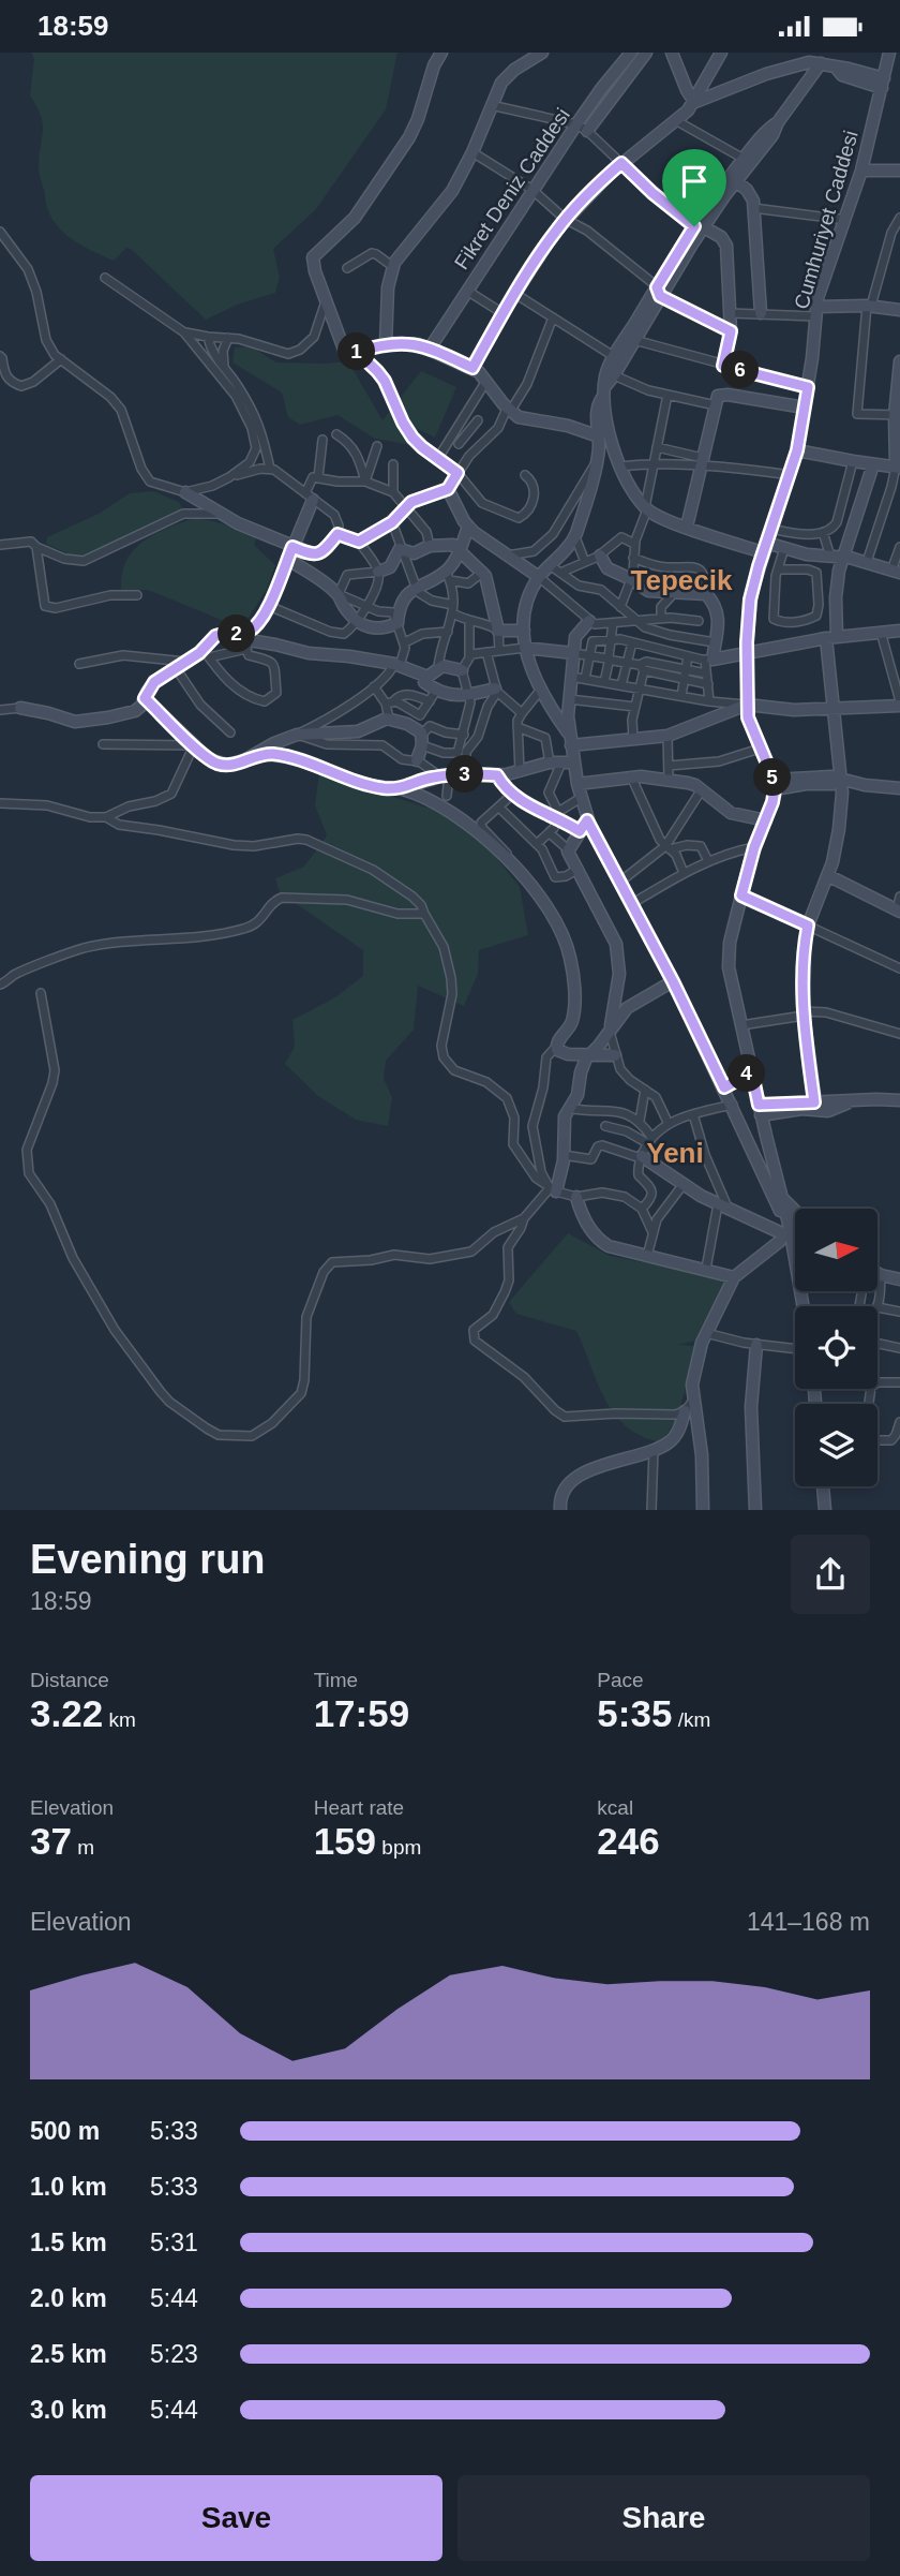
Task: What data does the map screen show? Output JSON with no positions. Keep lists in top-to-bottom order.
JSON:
{
  "streets": {
    "street": ["Fikret Deniz Caddesi", "Cumhuriyet Caddesi"]
  },
  "districts": ["Tepecik", "Yeni"],
  "north": "right",
  "page": {
    "status": "18:59",
    "pins": [
      "1",
      "6",
      "2",
      "3",
      "5",
      "4"
    ],
    "heading": ["Evening run", "18:59"],
    "stats": [
      ["Distance", "3.22 km"],
      ["Time", "17:59"],
      ["Pace", "5:35 /km"],
      ["Elevation", "37 m"],
      ["Heart rate", "159 bpm"],
      ["kcal", "246"]
    ],
    "chart": ["Elevation", "141–168 m"],
    "list": [
      {
        "name": "500 m",
        "note": "5:33"
      },
      {
        "name": "1.0 km",
        "note": "5:33"
      },
      {
        "name": "1.5 km",
        "note": "5:31"
      },
      {
        "name": "2.0 km",
        "note": "5:44"
      },
      {
        "name": "2.5 km",
        "note": "5:23"
      },
      {
        "name": "3.0 km",
        "note": "5:44"
      }
    ],
    "buttons": ["Save", "Share"]
  }
}
